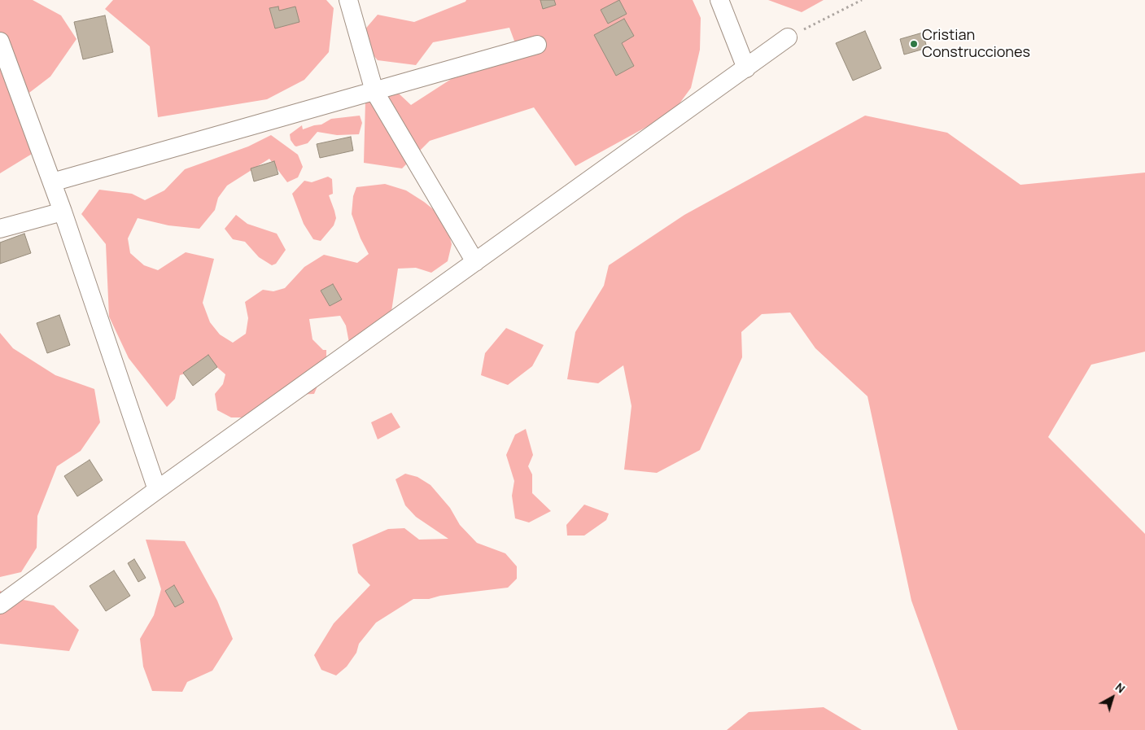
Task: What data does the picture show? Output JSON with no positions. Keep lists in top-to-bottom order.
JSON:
{
  "places": ["Cristian Construcciones"],
  "north": "top right"
}
